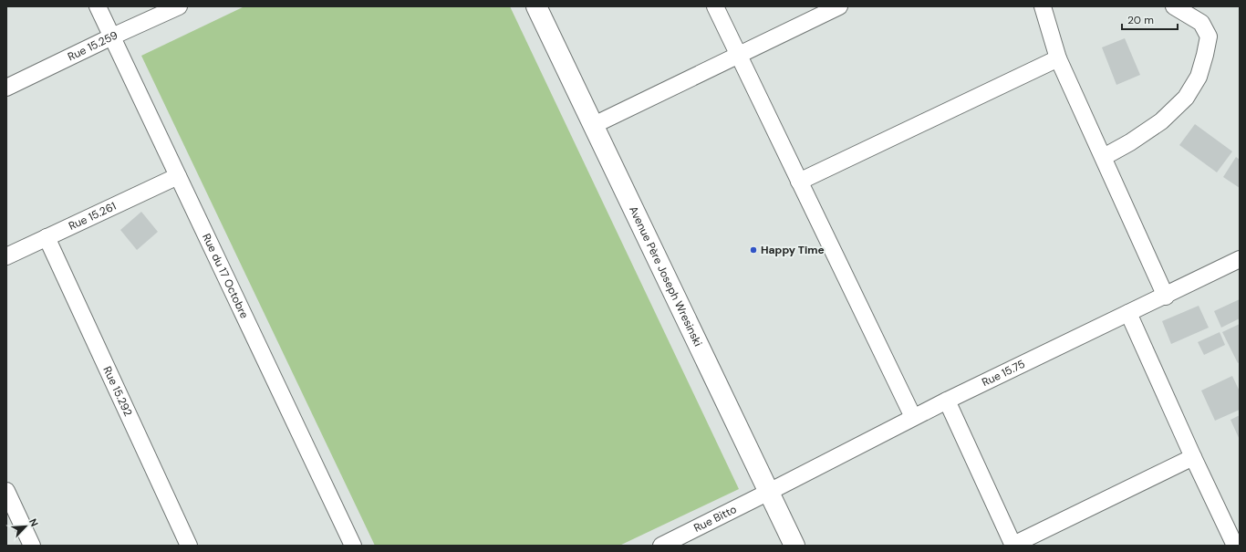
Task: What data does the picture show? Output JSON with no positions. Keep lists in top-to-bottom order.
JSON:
{
  "streets": {
    "street": [
      "Rue 15.259",
      "Rue 15.261",
      "Avenue Père Joseph Wresinski",
      "Rue du 17 Octobre",
      "Rue 15.75",
      "Rue 15.292",
      "Rue Bitto"
    ]
  },
  "crossings": [
    ["Rue 15.259", "Rue du 17 Octobre"],
    ["Rue 15.261", "Rue du 17 Octobre"],
    ["Rue 15.261", "Rue 15.292"],
    ["Avenue Père Joseph Wresinski", "Rue 15.75"],
    ["Avenue Père Joseph Wresinski", "Rue Bitto"],
    ["Rue 15.75", "Rue Bitto"]
  ],
  "places": ["Happy Time"],
  "scale_bar": "20 m",
  "north": "top right"
}
